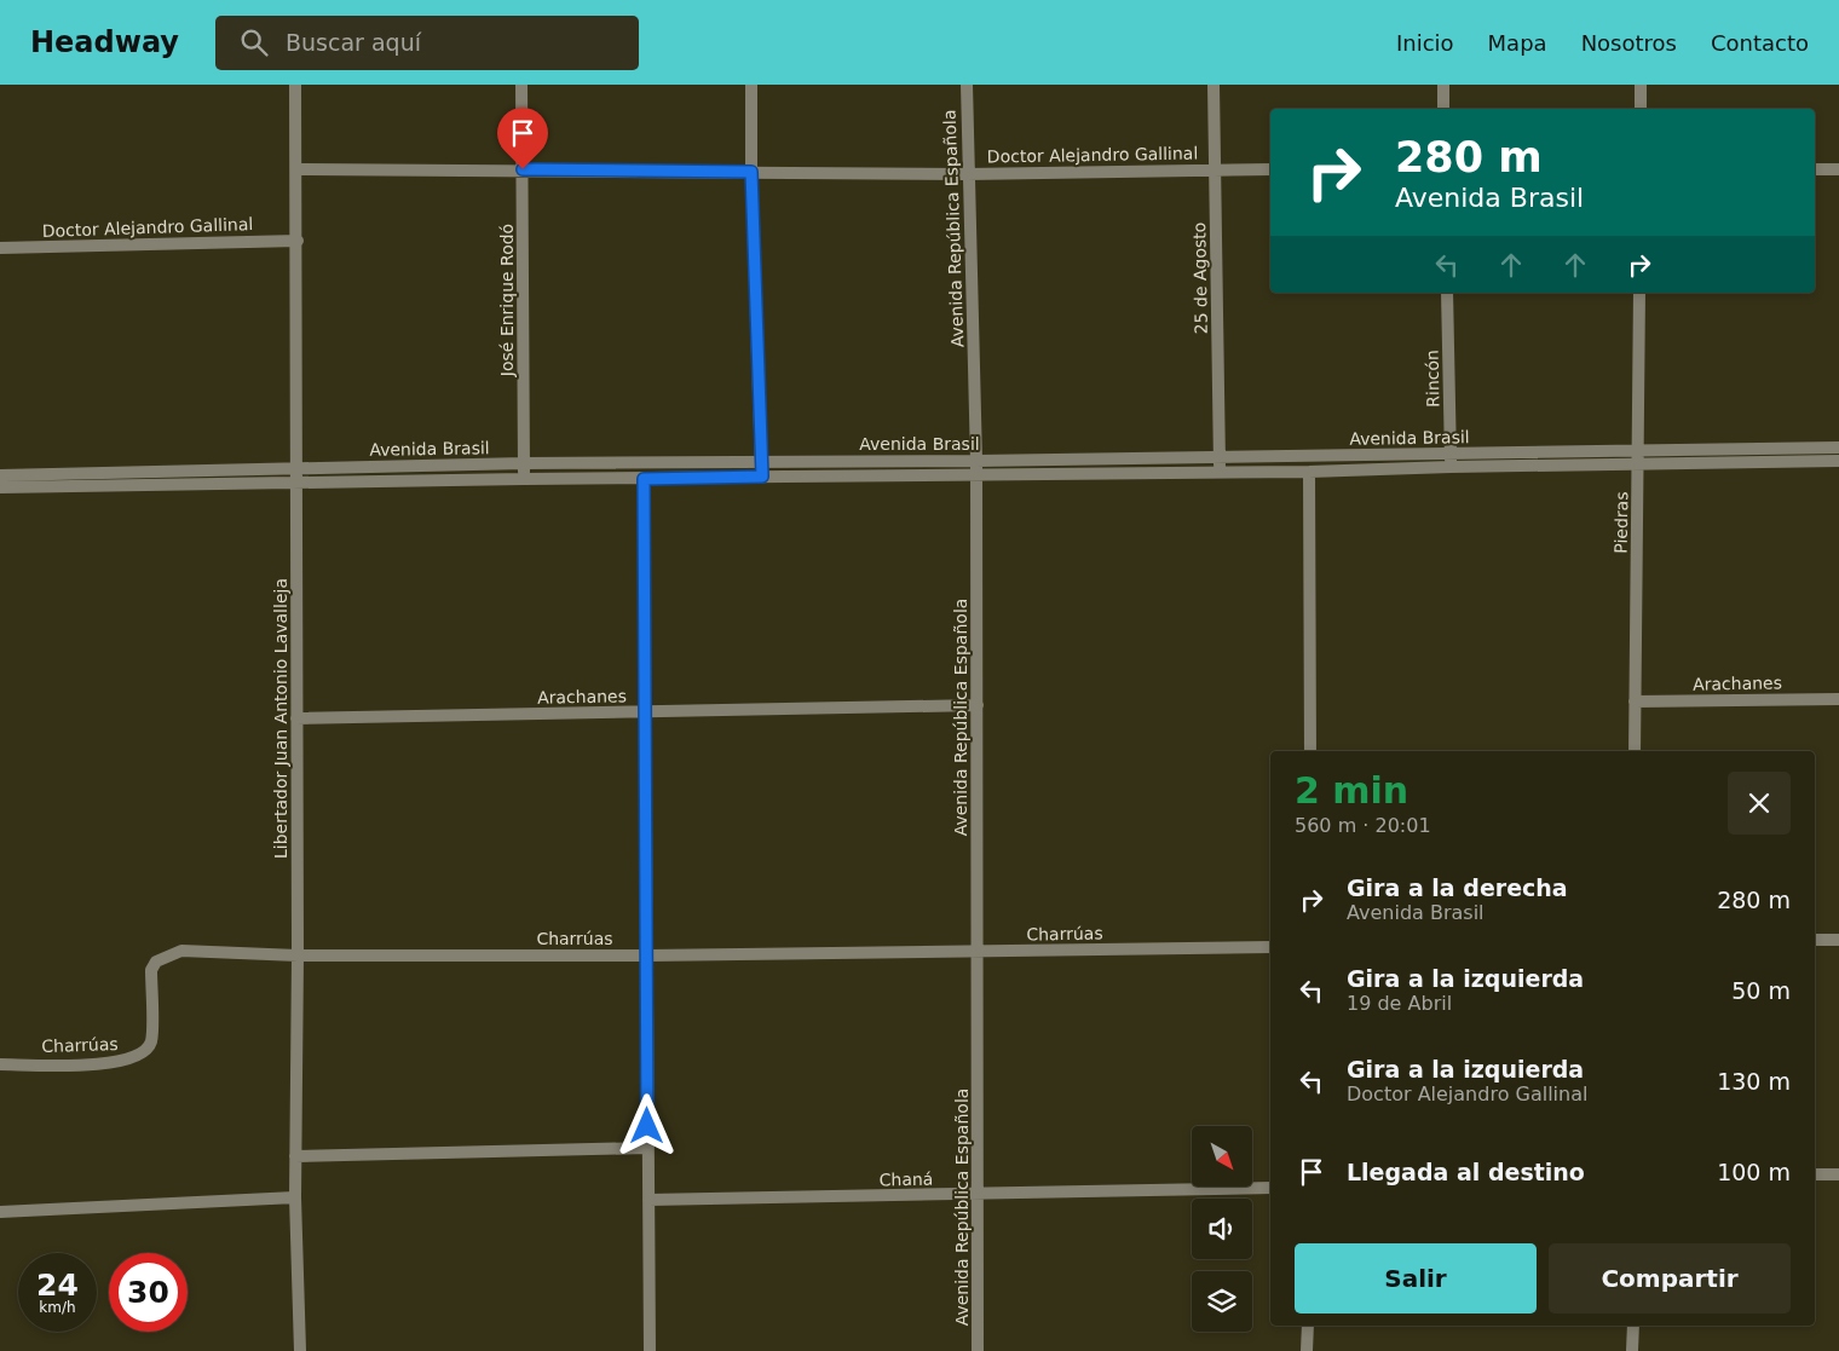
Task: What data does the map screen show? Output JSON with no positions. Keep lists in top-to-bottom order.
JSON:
{
  "streets": {
    "street": [
      "Doctor Alejandro Gallinal",
      "Avenida República Española",
      "25 de Agosto",
      "José Enrique Rodó",
      "Rincón",
      "Avenida Brasil",
      "Piedras",
      "Arachanes",
      "Libertador Juan Antonio Lavalleja",
      "Charrúas",
      "Chaná"
    ]
  },
  "crossings": [
    ["Doctor Alejandro Gallinal", "Avenida República Española"],
    ["Doctor Alejandro Gallinal", "25 de Agosto"],
    ["Doctor Alejandro Gallinal", "José Enrique Rodó"],
    ["Doctor Alejandro Gallinal", "Libertador Juan Antonio Lavalleja"],
    ["Avenida República Española", "Avenida Brasil"],
    ["Avenida República Española", "Arachanes"],
    ["Avenida República Española", "Charrúas"],
    ["Avenida República Española", "Chaná"],
    ["25 de Agosto", "Avenida Brasil"],
    ["José Enrique Rodó", "Avenida Brasil"],
    ["Rincón", "Avenida Brasil"],
    ["Avenida Brasil", "Piedras"],
    ["Avenida Brasil", "Libertador Juan Antonio Lavalleja"],
    ["Piedras", "Arachanes"],
    ["Arachanes", "Libertador Juan Antonio Lavalleja"],
    ["Libertador Juan Antonio Lavalleja", "Charrúas"]
  ],
  "north": "bottom right",
  "page": {
    "header": "Headway",
    "search": "Buscar aquí",
    "nav": [
      "Inicio",
      "Mapa",
      "Nosotros",
      "Contacto"
    ],
    "turn": ["280 m", "Avenida Brasil"],
    "heading": ["2 min", "560 m · 20:01"],
    "list": [
      {
        "name": "Gira a la derecha",
        "note": "Avenida Brasil",
        "value": "280 m"
      },
      {
        "name": "Gira a la izquierda",
        "note": "19 de Abril",
        "value": "50 m"
      },
      {
        "name": "Gira a la izquierda",
        "note": "Doctor Alejandro Gallinal",
        "value": "130 m"
      },
      {
        "name": "Llegada al destino",
        "value": "100 m"
      }
    ],
    "buttons": ["Salir", "Compartir"],
    "speed": "24 km/h",
    "limit": "30"
  }
}
